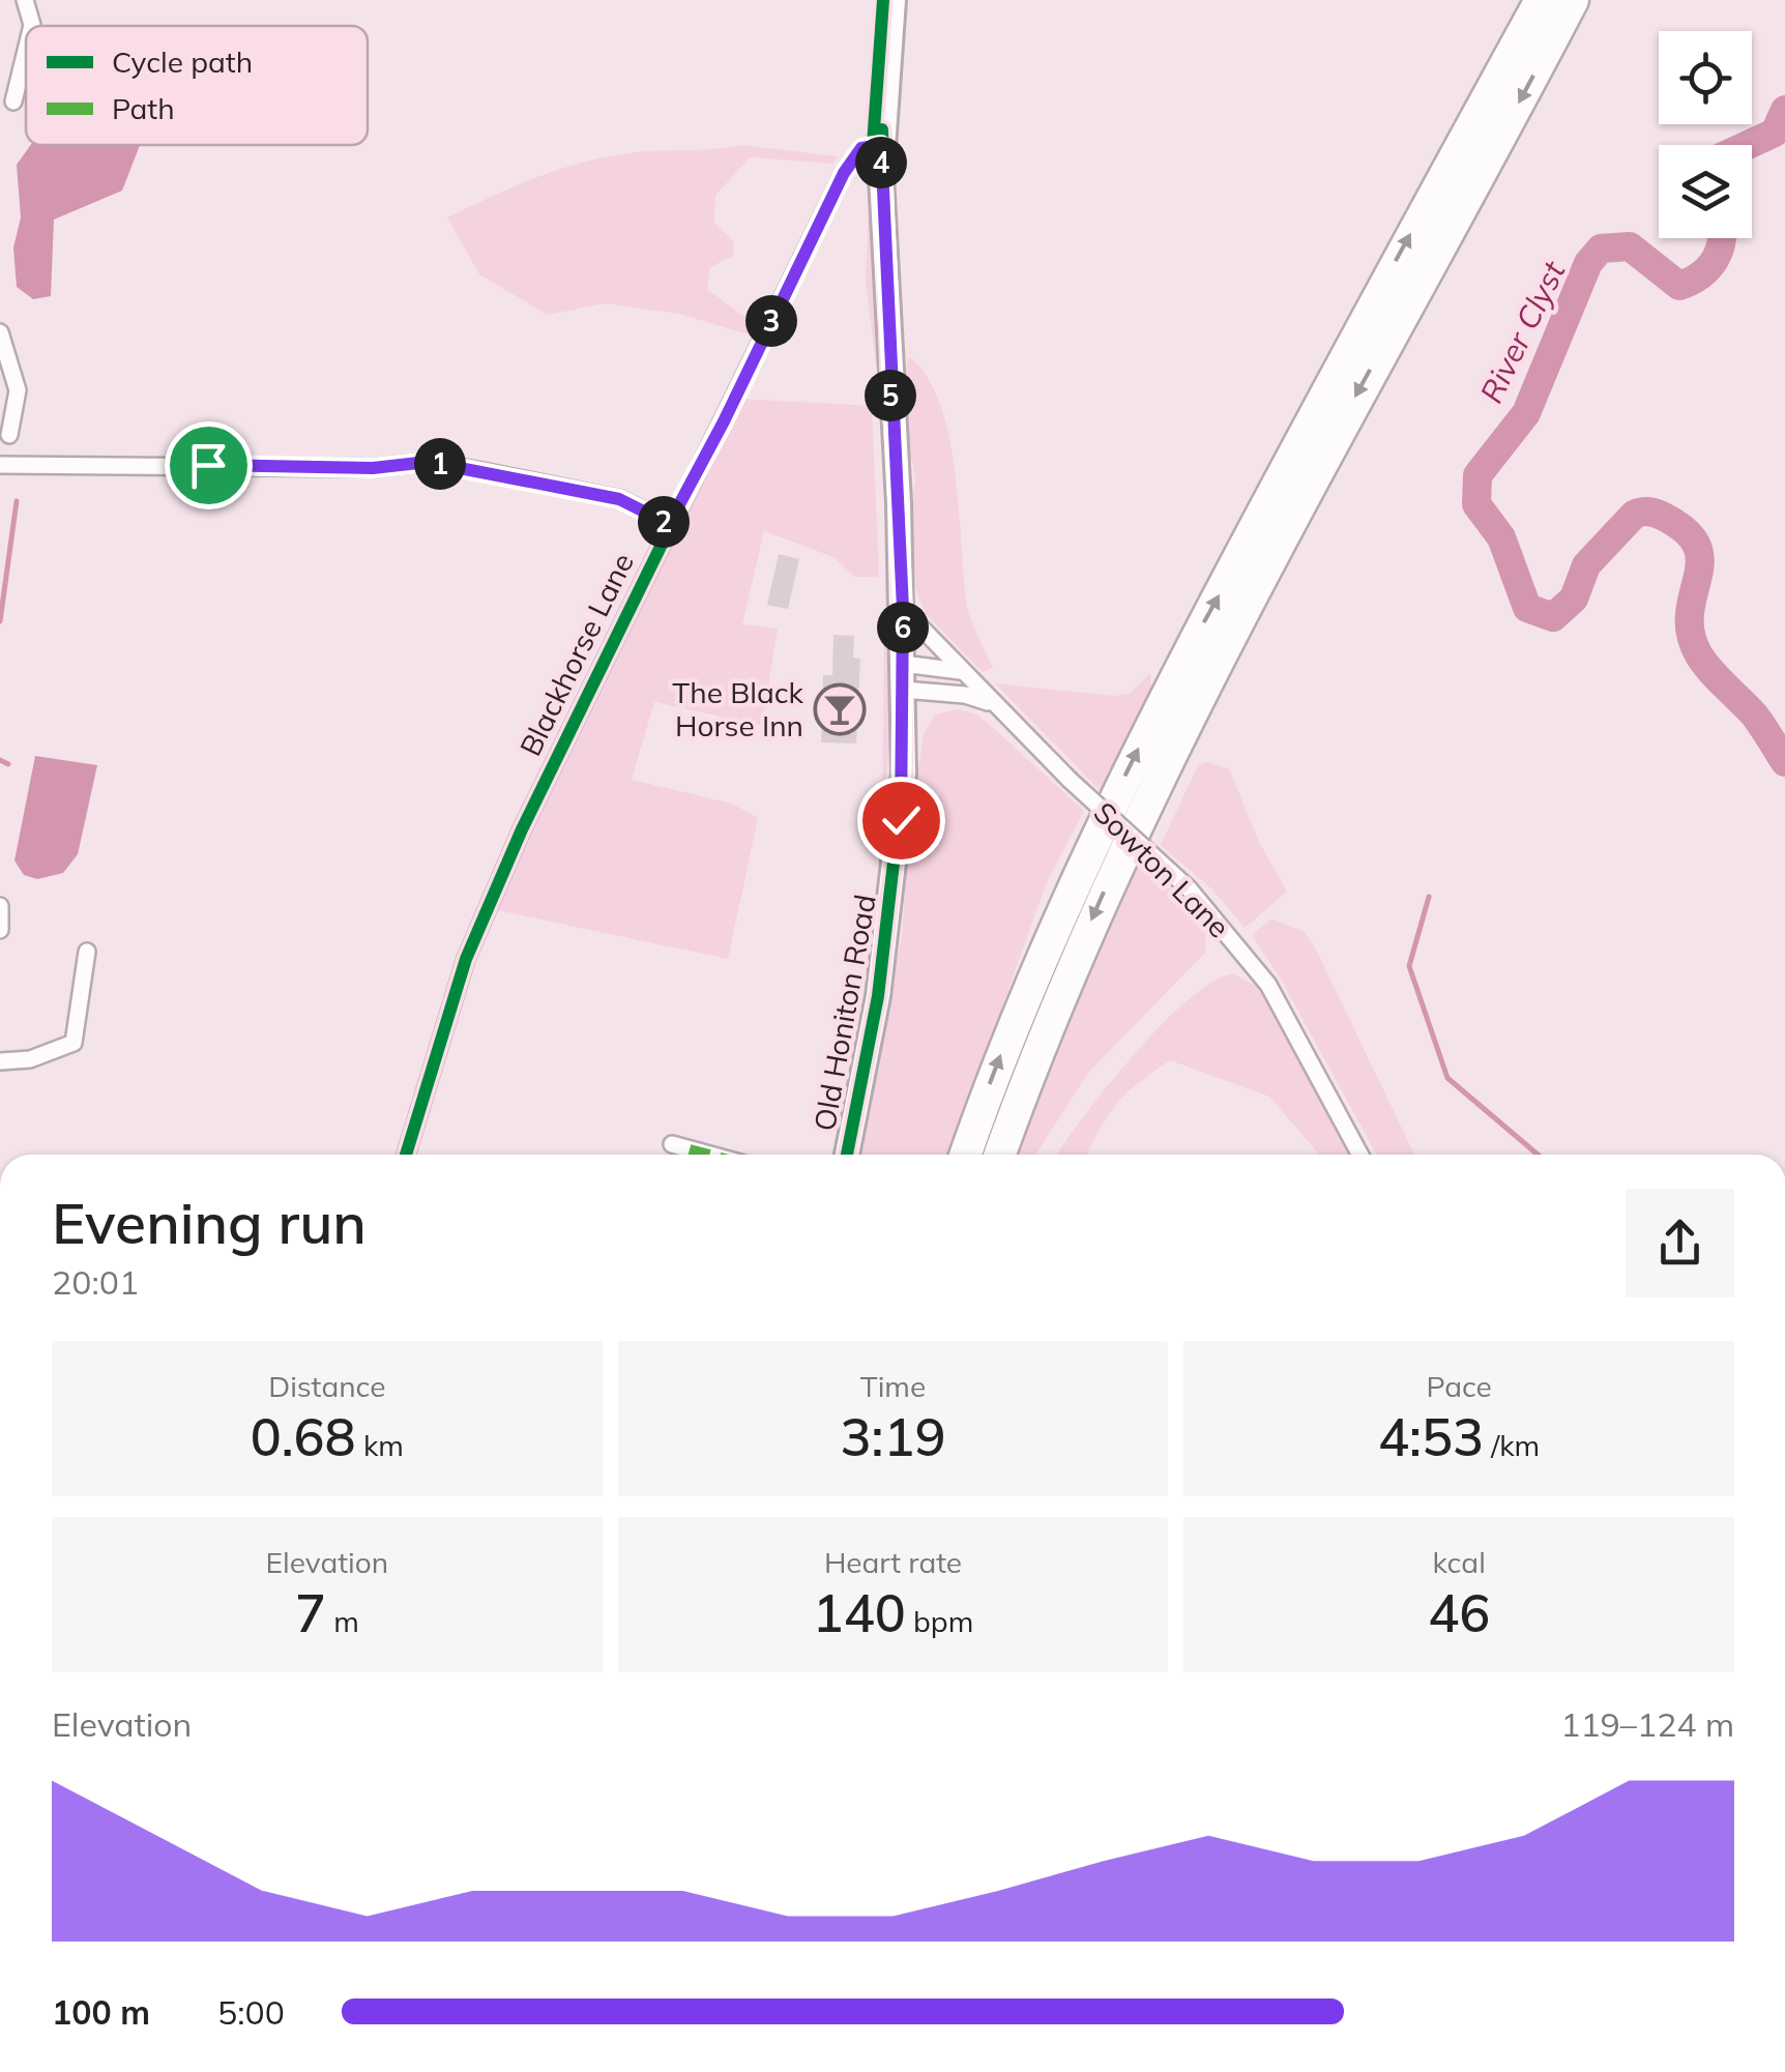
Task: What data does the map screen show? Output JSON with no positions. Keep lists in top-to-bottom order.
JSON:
{
  "streets": {
    "street": ["Blackhorse Lane", "Sowton Lane", "Old Honiton Road"]
  },
  "crossings": [
    ["Blackhorse Lane", "Old Honiton Road"],
    ["Sowton Lane", "Old Honiton Road"]
  ],
  "water": ["River Clyst"],
  "places": {
    "bar": ["The Black Horse Inn"]
  },
  "legend": ["Cycle path", "Path"],
  "page": {
    "pins": [
      "4",
      "3",
      "5",
      "1",
      "2",
      "6"
    ],
    "heading": ["Evening run", "20:01"],
    "stats": [
      ["Distance", "0.68 km"],
      ["Time", "3:19"],
      ["Pace", "4:53 /km"],
      ["Elevation", "7 m"],
      ["Heart rate", "140 bpm"],
      ["kcal", "46"]
    ],
    "chart": ["Elevation", "119–124 m"],
    "list": [
      {
        "name": "100 m",
        "note": "5:00"
      }
    ]
  }
}
